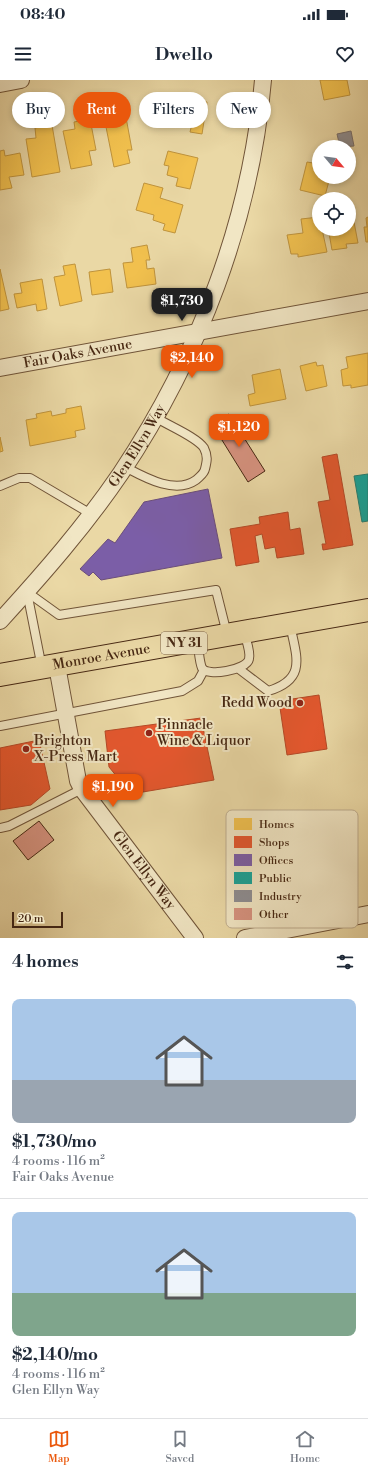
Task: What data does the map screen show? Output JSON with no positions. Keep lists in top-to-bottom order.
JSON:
{
  "streets": {
    "main road": ["NY 31", "Monroe Avenue"],
    "street": ["Fair Oaks Avenue", "Glen Ellyn Way"]
  },
  "crossings": [
    ["Fair Oaks Avenue", "Glen Ellyn Way"],
    ["Glen Ellyn Way", "Monroe Avenue"]
  ],
  "places": ["Redd Wood", "Pinnacle Wine & Liquor", "Brighton X-Press Mart"],
  "legend": [
    "Homes",
    "Shops",
    "Offices",
    "Public",
    "Industry",
    "Other"
  ],
  "scale_bar": "20 m",
  "north": "bottom right",
  "page": {
    "status": "08:40",
    "header": "Dwello",
    "chip": [
      "Buy",
      "Rent",
      "Filters",
      "New"
    ],
    "price": [
      "$1,730",
      "$2,140",
      "$1,120",
      "$1,190"
    ],
    "scale": "20 m",
    "heading": "4 homes",
    "list": [
      {
        "name": "$1,730/mo",
        "note": "4 rooms · 116 m² · Fair Oaks Avenue"
      },
      {
        "name": "$2,140/mo",
        "note": "4 rooms · 116 m² · Glen Ellyn Way"
      }
    ],
    "tabs": ["Map", "Saved", "Home"]
  }
}
